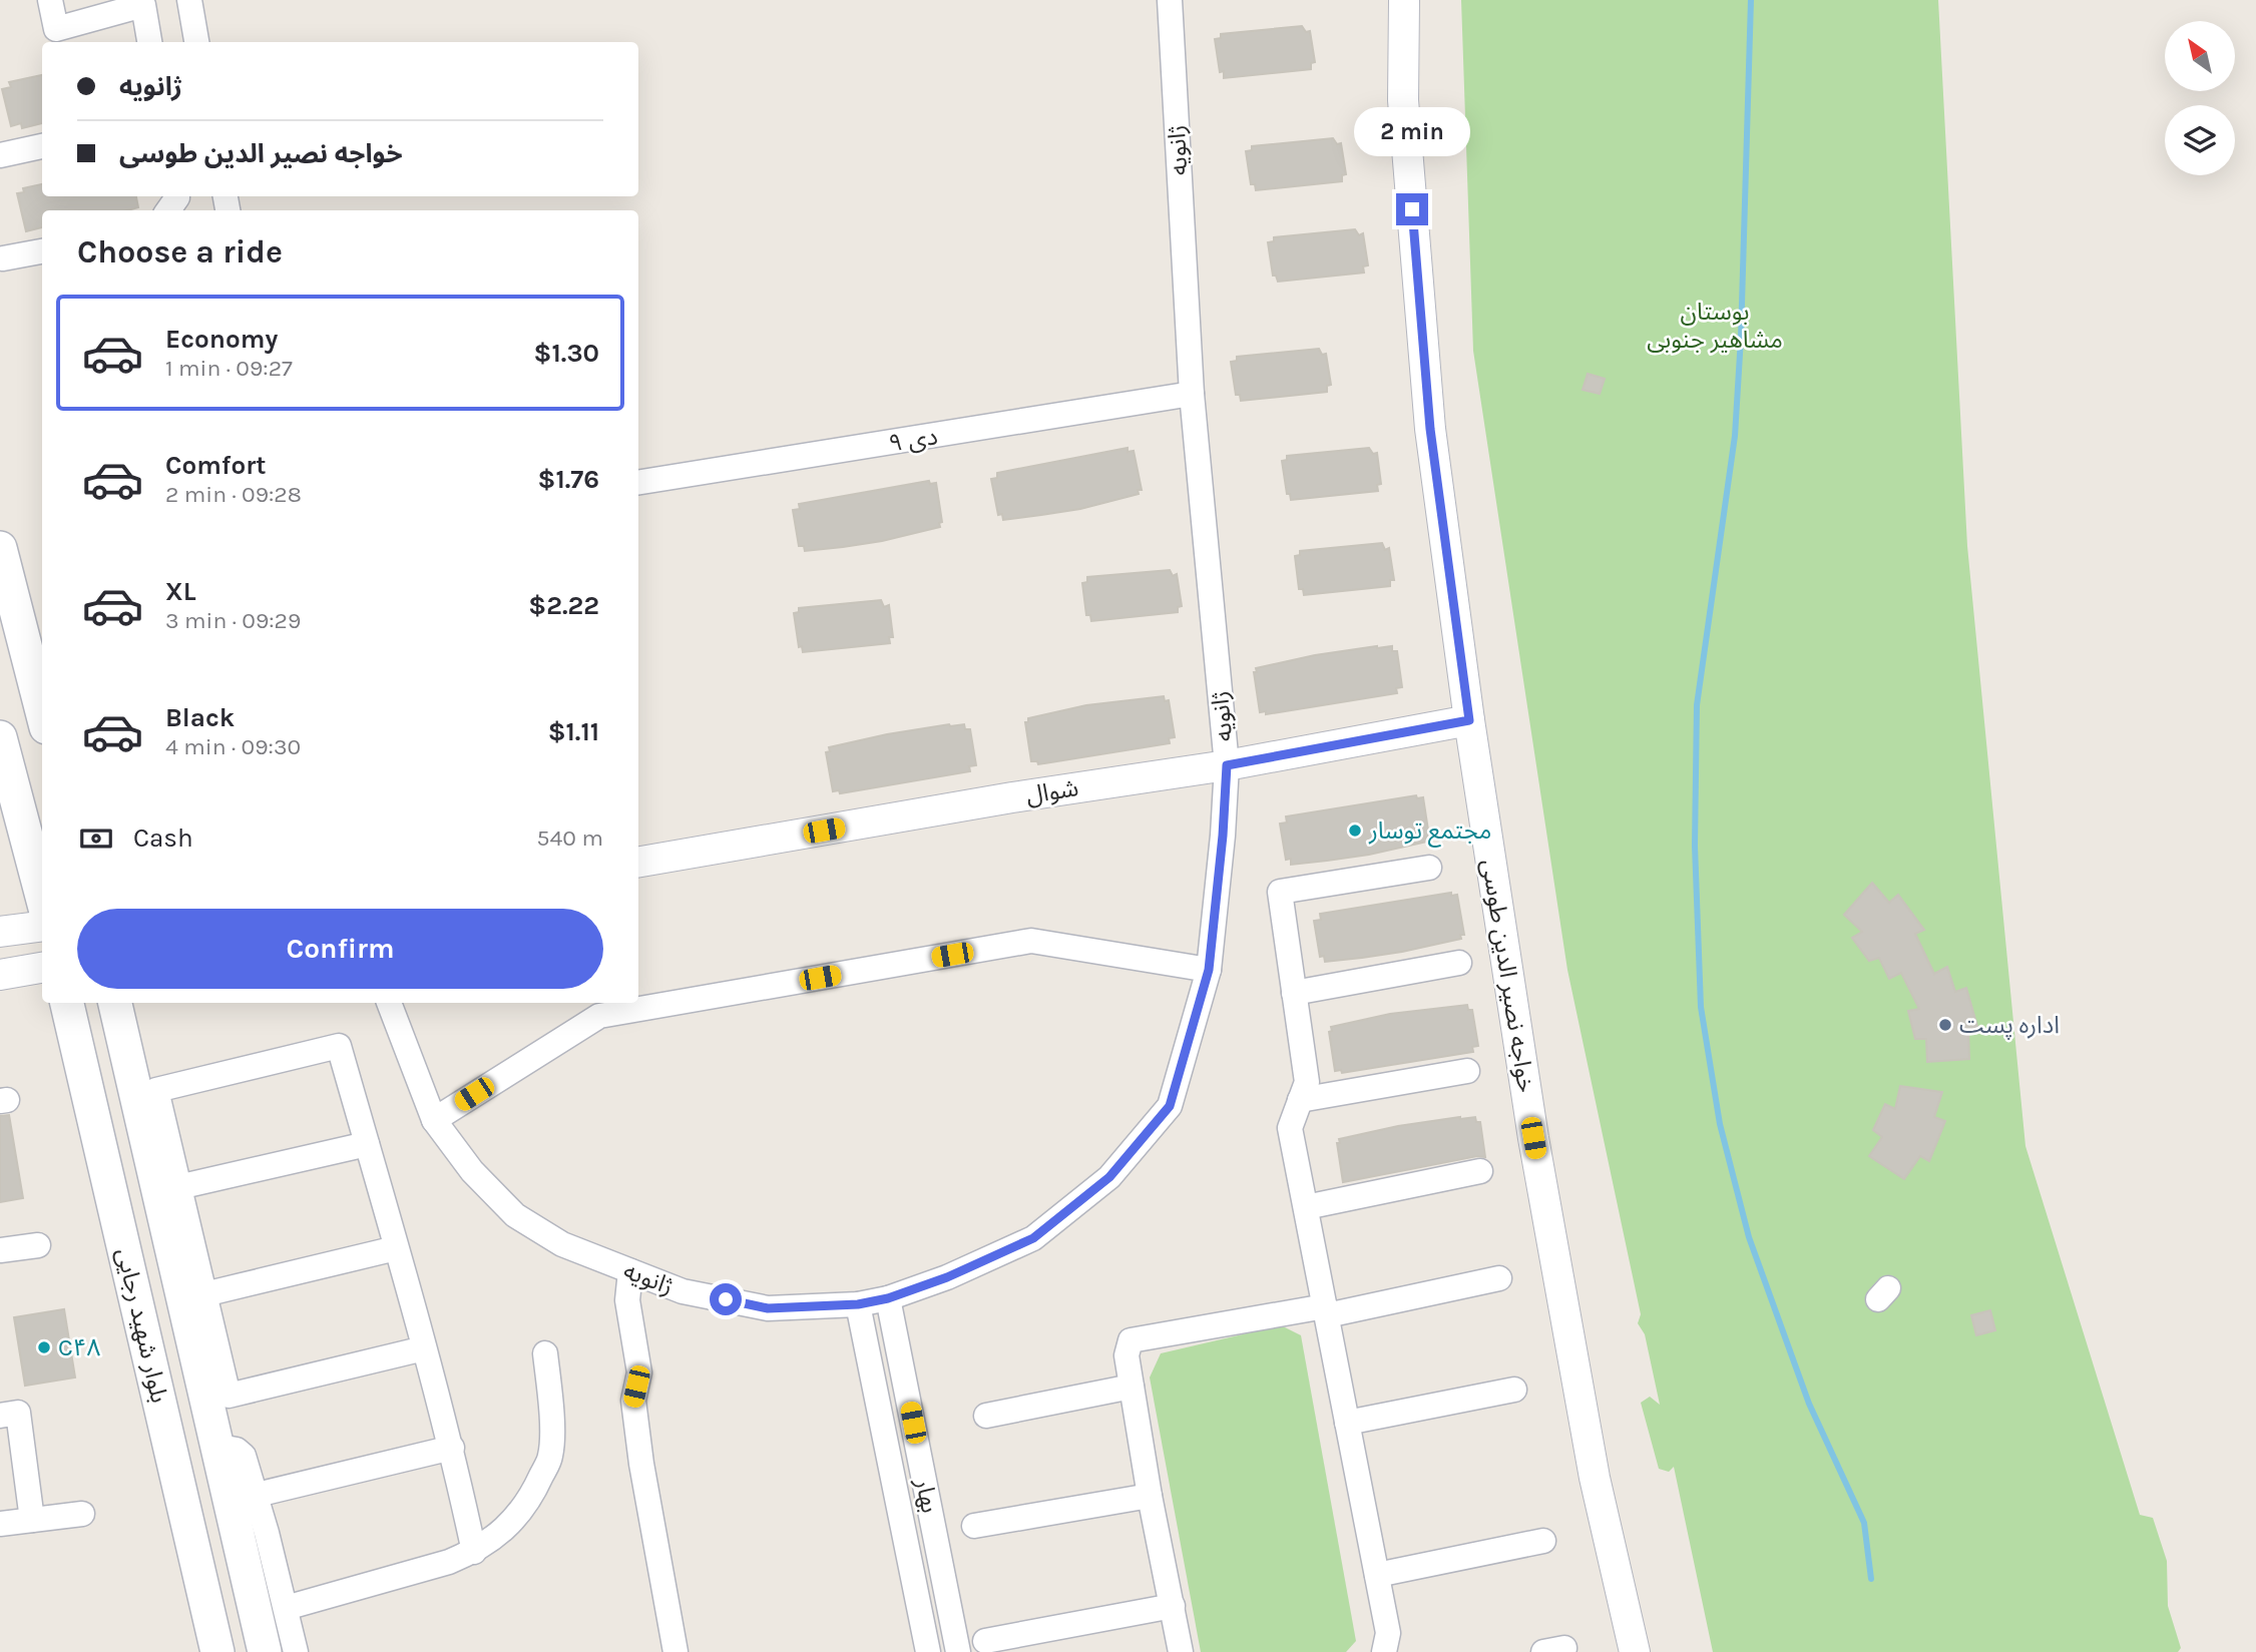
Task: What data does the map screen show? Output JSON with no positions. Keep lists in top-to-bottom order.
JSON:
{
  "streets": {
    "main road": ["بلوار شهید رجایی"],
    "street": [
      "ژانویه",
      "۹ دی",
      "شوال",
      "خواجه نصیر الدین طوسی",
      "بهار"
    ]
  },
  "crossings": [
    ["ژانویه", "۹ دی"],
    ["ژانویه", "شوال"],
    ["ژانویه", "بهار"],
    ["شوال", "خواجه نصیر الدین طوسی"]
  ],
  "parks": ["بوستان مشاهیر جنوبی"],
  "places": ["مجتمع توسار", "اداره پست", "C۴۸"],
  "north": "top left",
  "page": {
    "banner": ["ژانویه", "خواجه نصیر الدین طوسی"],
    "bubble": "2 min",
    "heading": "Choose a ride",
    "list": [
      {
        "name": "Economy",
        "note": "1 min · 09:27",
        "value": "$1.30"
      },
      {
        "name": "Comfort",
        "note": "2 min · 09:28",
        "value": "$1.76"
      },
      {
        "name": "XL",
        "note": "3 min · 09:29",
        "value": "$2.22"
      },
      {
        "name": "Black",
        "note": "4 min · 09:30",
        "value": "$1.11"
      }
    ],
    "pay": ["Cash", "540 m"],
    "buttons": "Confirm"
  }
}
